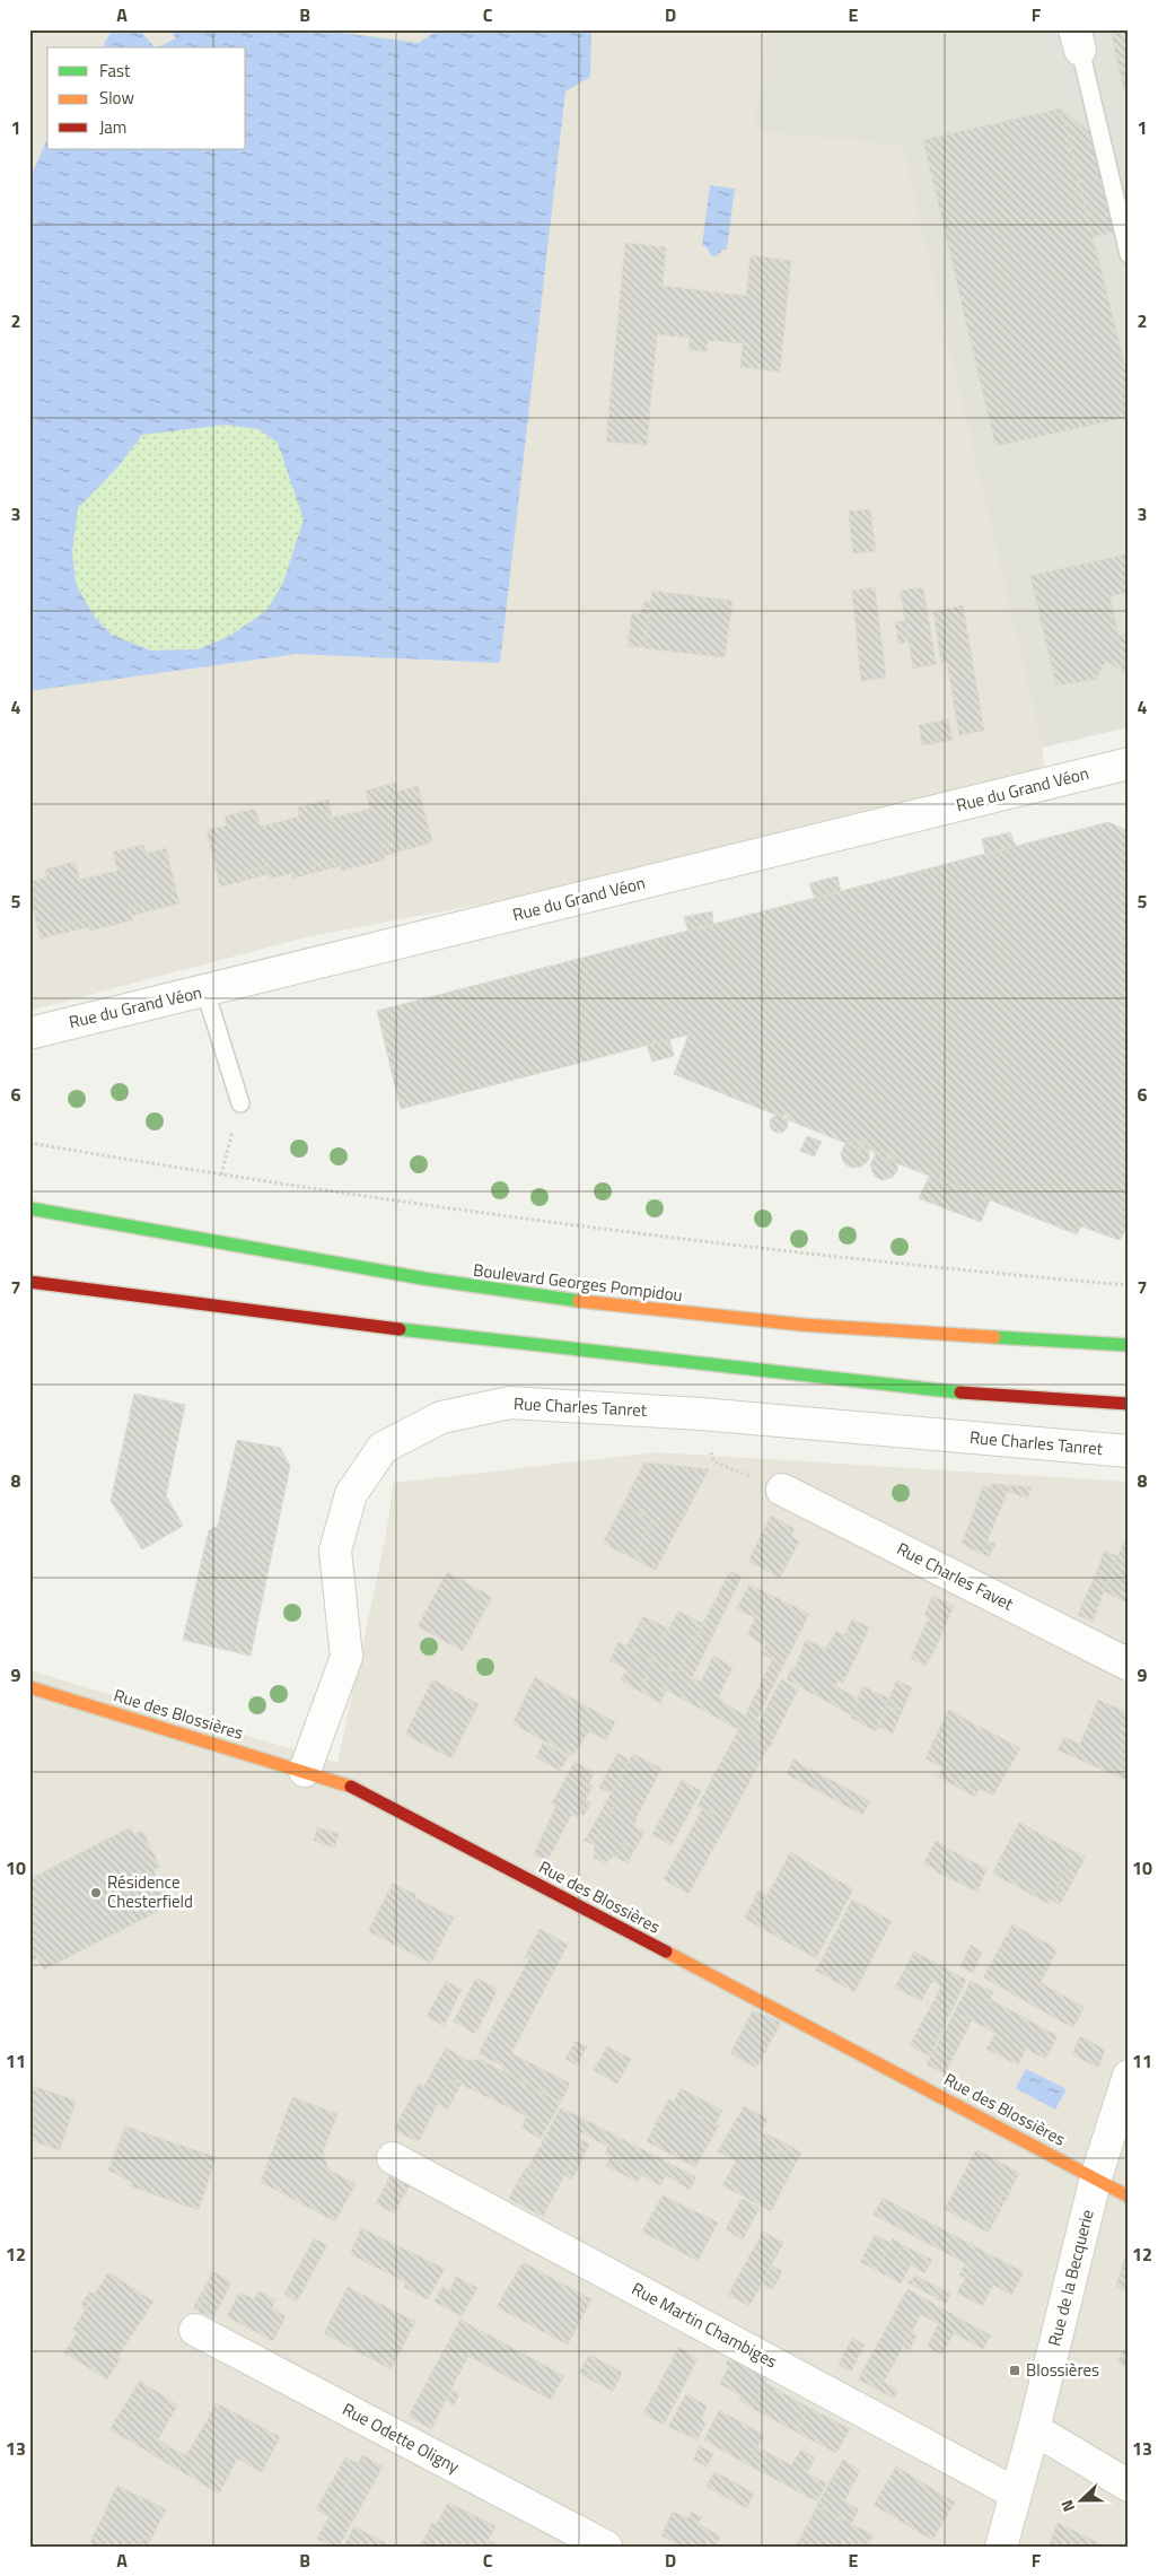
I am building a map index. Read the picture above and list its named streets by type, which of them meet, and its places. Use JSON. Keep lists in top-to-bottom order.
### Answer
{
  "streets": {
    "main road": ["Boulevard Georges Pompidou", "Rue des Blossières"],
    "street": [
      "Rue du Grand Véon",
      "Rue Charles Tanret",
      "Rue Charles Favet",
      "Rue de la Becquerie",
      "Rue Martin Chambiges",
      "Rue Odette Oligny"
    ]
  },
  "crossings": [
    ["Rue Charles Tanret", "Rue des Blossières"],
    ["Rue des Blossières", "Rue de la Becquerie"],
    ["Rue de la Becquerie", "Rue Martin Chambiges"]
  ],
  "places": {
    "other": ["Résidence Chesterfield"],
    "transit": ["Blossières"]
  },
  "legend": ["Fast", "Slow", "Jam"],
  "north": "left",
  "grid": {
    "columns": [
      "A",
      "B",
      "C",
      "D",
      "E",
      "F"
    ],
    "rows": [
      "1",
      "2",
      "3",
      "4",
      "5",
      "6",
      "7",
      "8",
      "9",
      "10",
      "11",
      "12",
      "13"
    ]
  }
}
